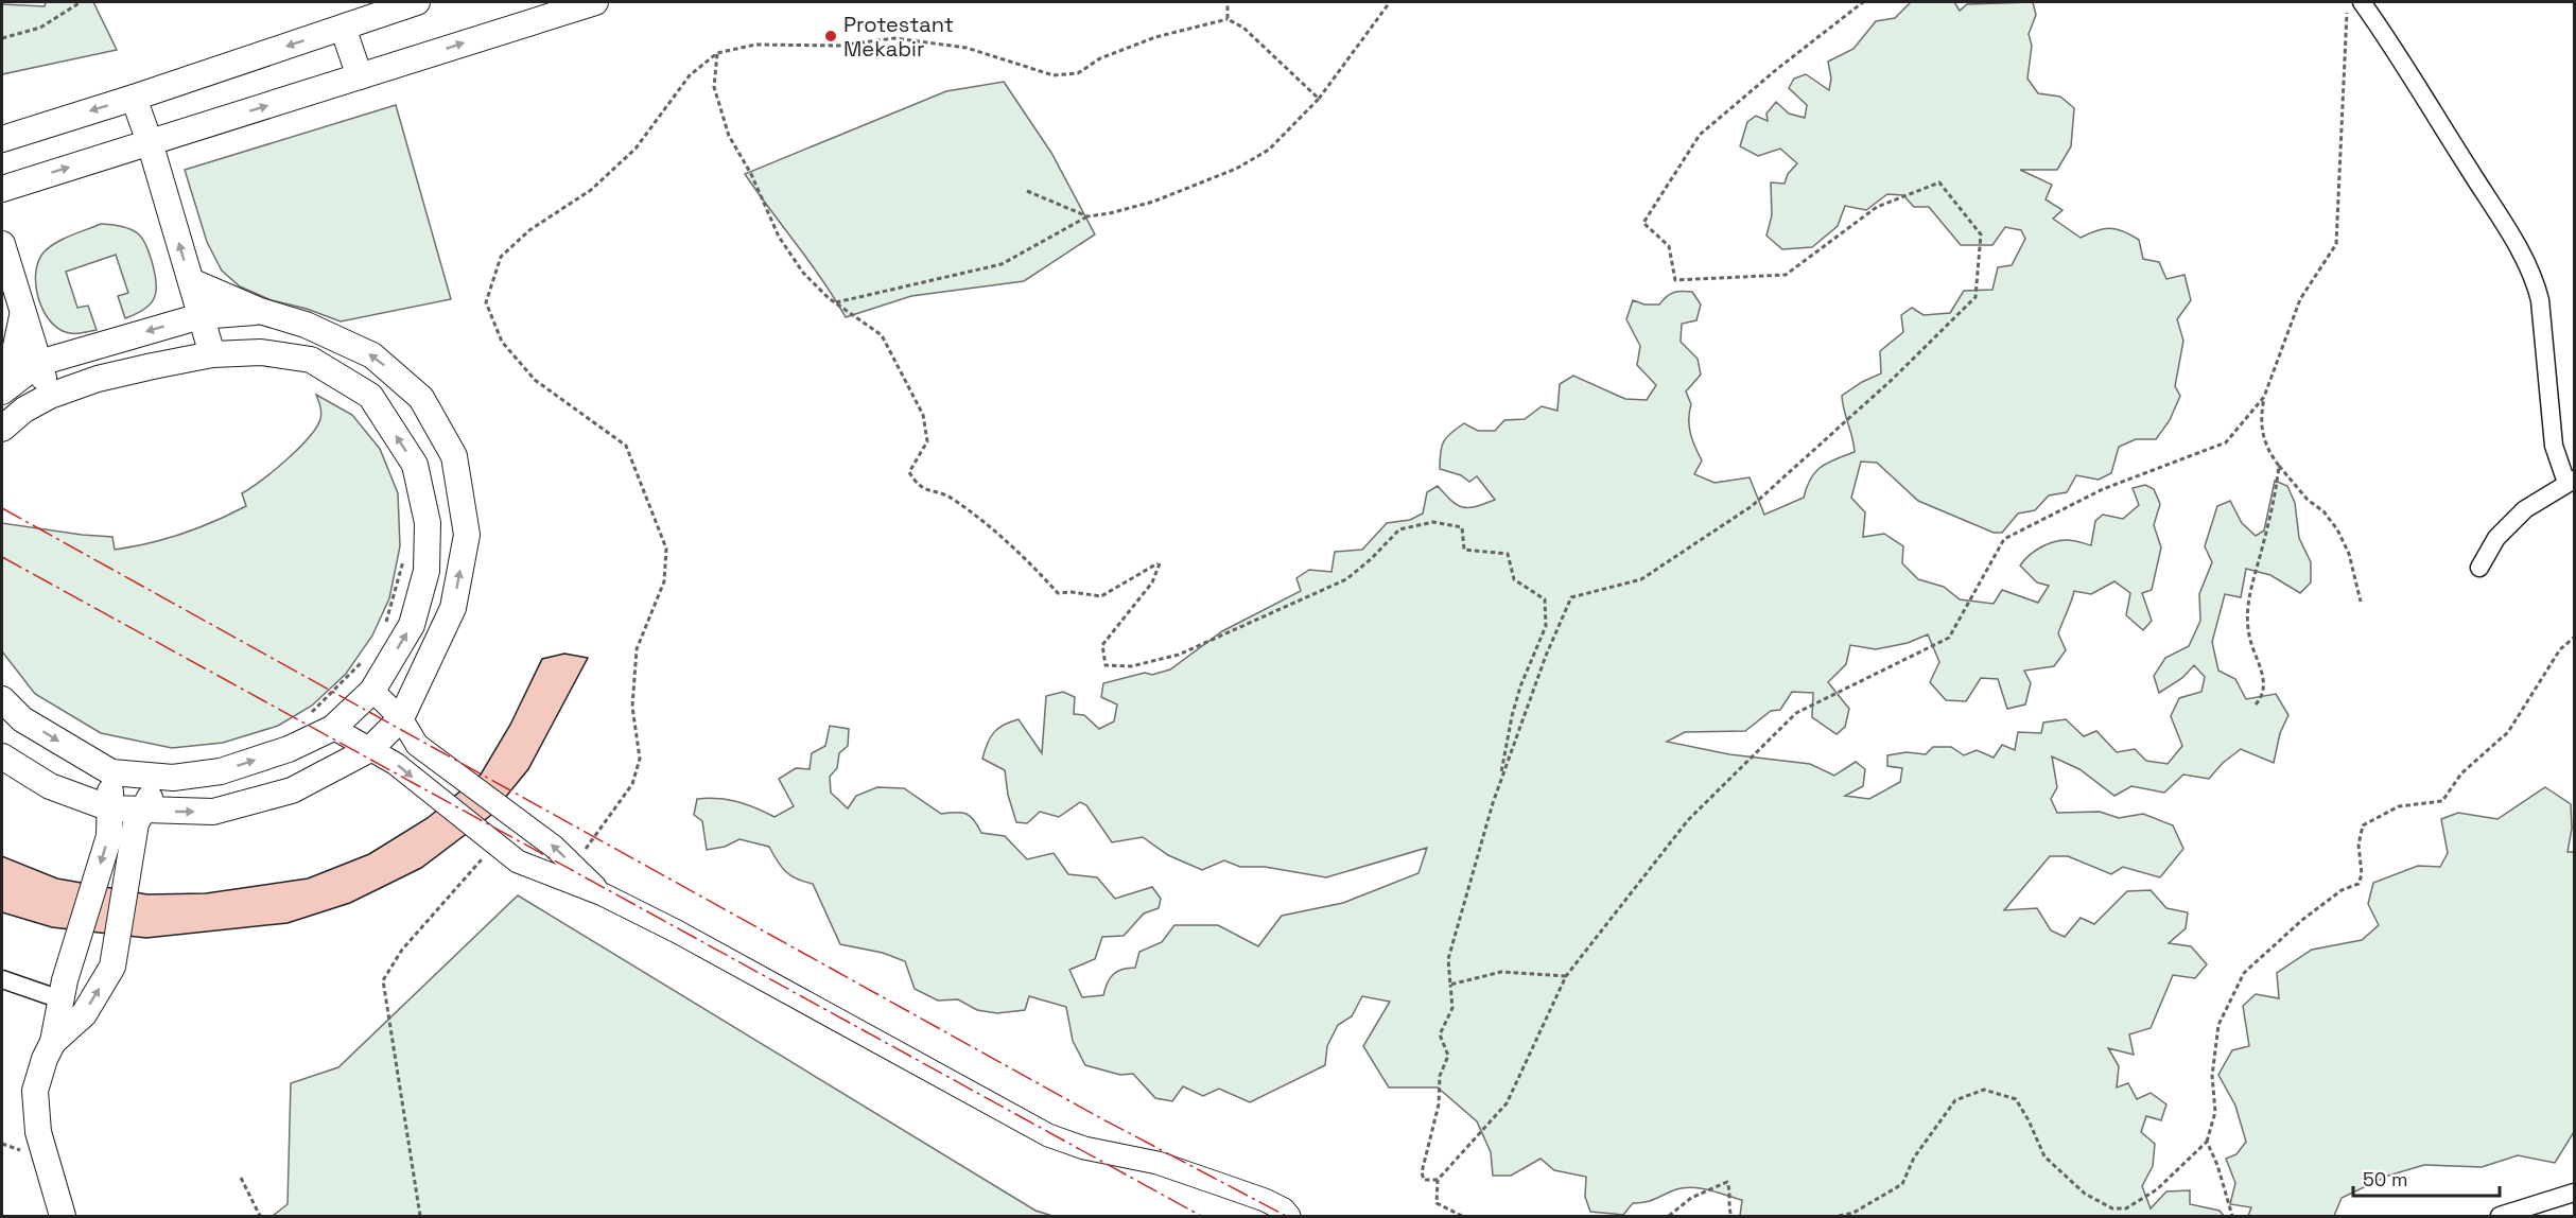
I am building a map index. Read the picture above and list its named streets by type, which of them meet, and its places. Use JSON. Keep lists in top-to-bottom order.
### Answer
{
  "places": ["Protestant Mekabir"],
  "scale_bar": "50 m"
}
